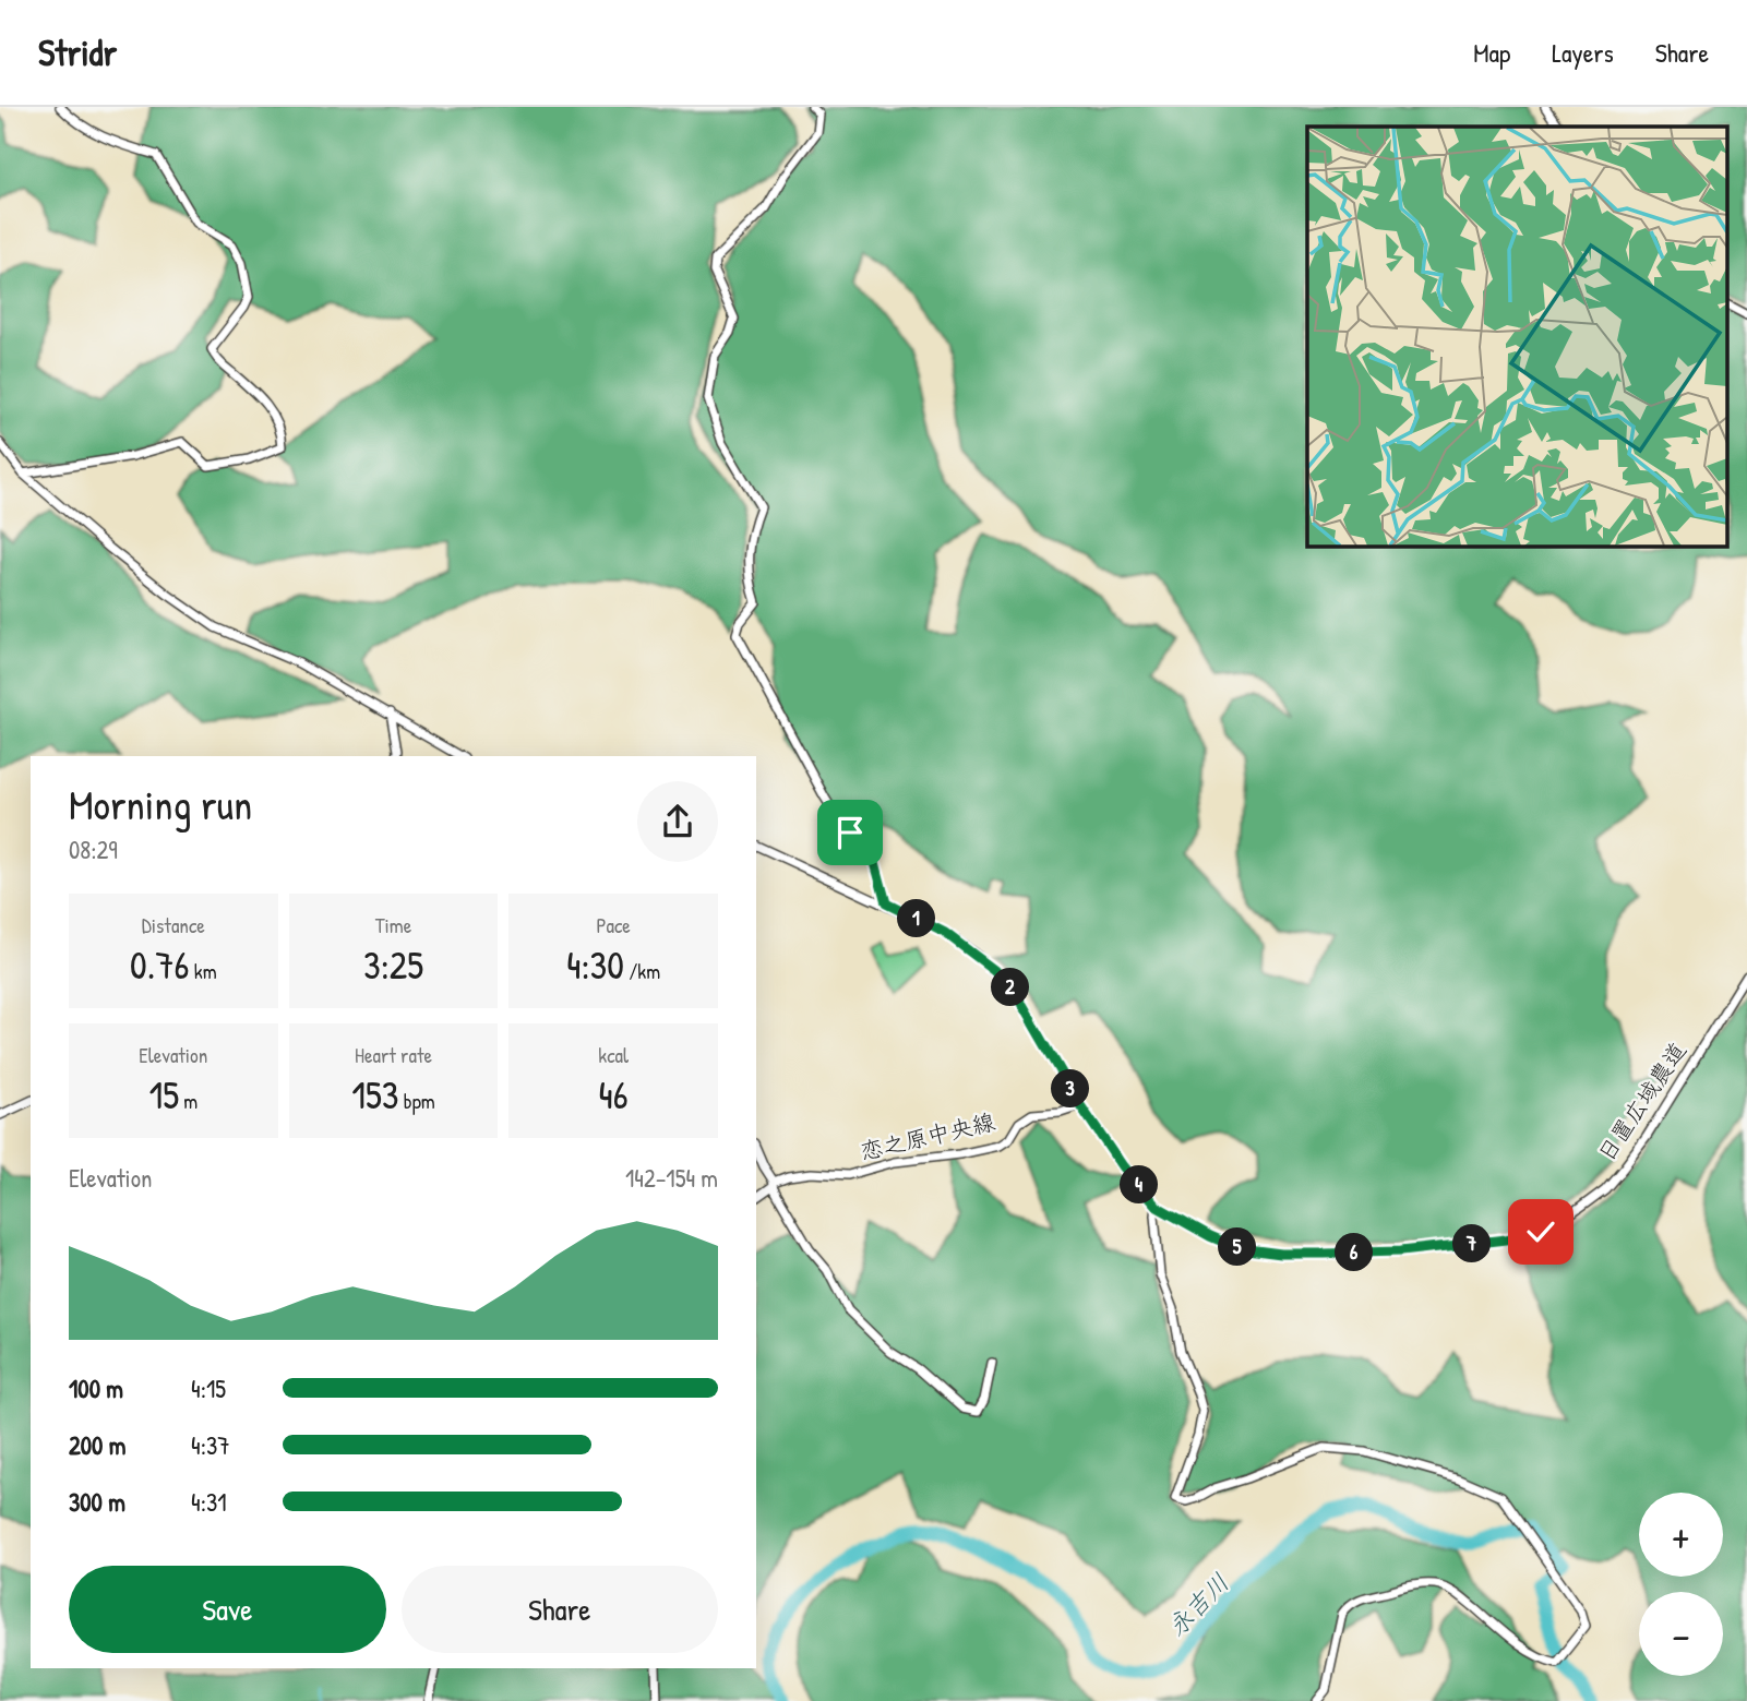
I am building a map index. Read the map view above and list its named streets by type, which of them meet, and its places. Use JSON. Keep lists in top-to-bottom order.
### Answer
{
  "streets": {
    "street": ["日置広域農道", "恋之原中央線"]
  },
  "crossings": [
    ["日置広域農道", "恋之原中央線"]
  ],
  "water": ["永吉川"],
  "page": {
    "header": "Stridr",
    "nav": ["Map", "Layers", "Share"],
    "heading": ["Morning run", "08:29"],
    "stats": [
      ["Distance", "0.76 km"],
      ["Time", "3:25"],
      ["Pace", "4:30 /km"],
      ["Elevation", "15 m"],
      ["Heart rate", "153 bpm"],
      ["kcal", "46"]
    ],
    "pins": [
      "1",
      "2",
      "3",
      "4",
      "7",
      "5",
      "6"
    ],
    "chart": ["Elevation", "142–154 m"],
    "list": [
      {
        "name": "100 m",
        "note": "4:15"
      },
      {
        "name": "200 m",
        "note": "4:37"
      },
      {
        "name": "300 m",
        "note": "4:31"
      }
    ],
    "map_buttons": ["+", "−"],
    "buttons": ["Save", "Share"]
  }
}
